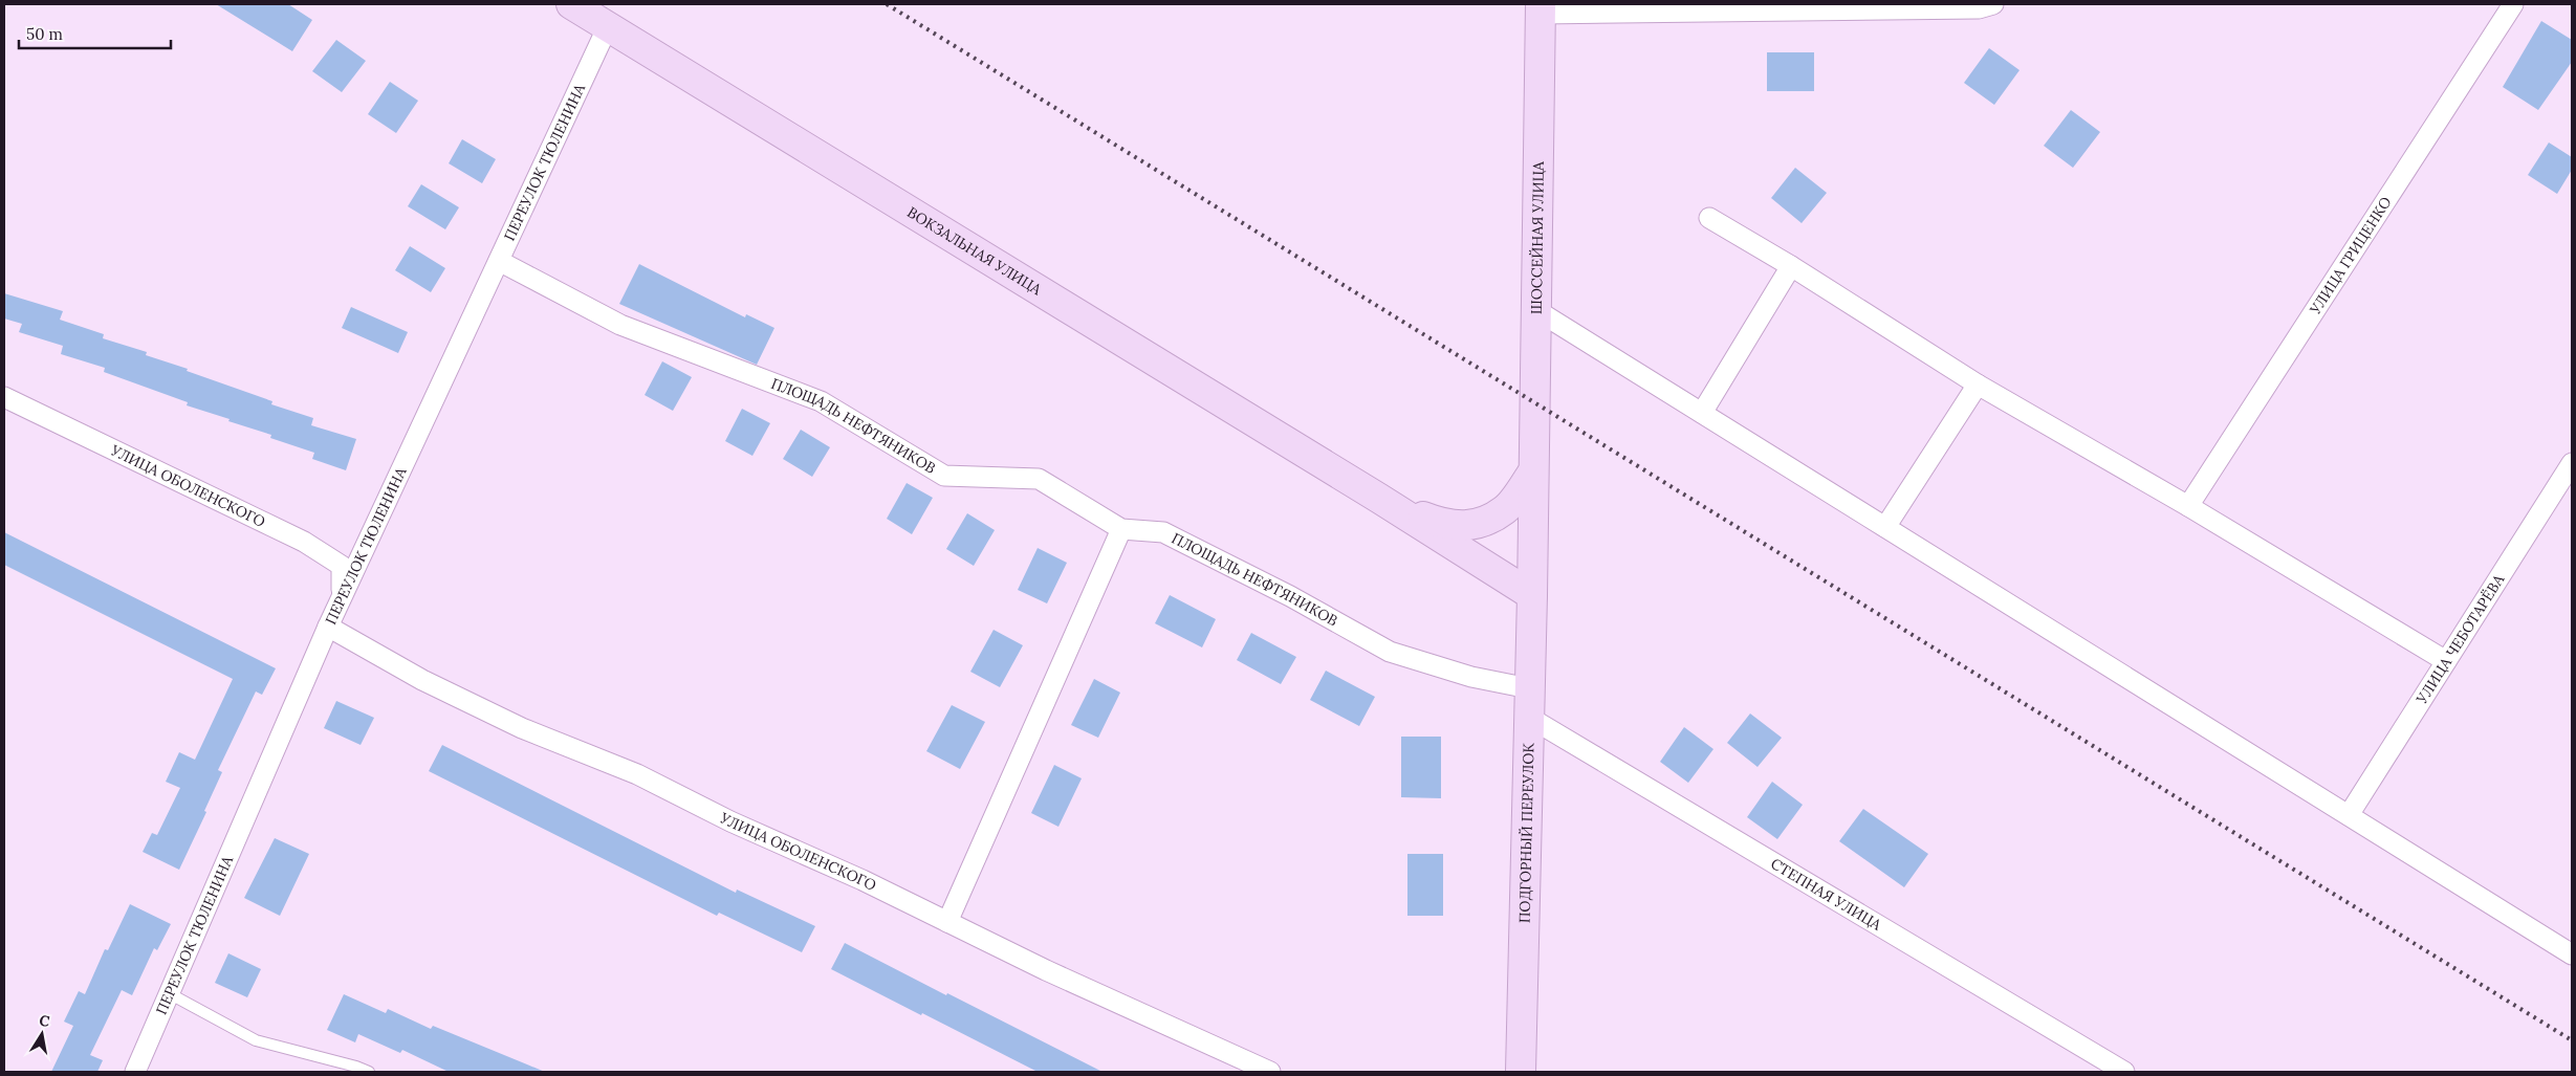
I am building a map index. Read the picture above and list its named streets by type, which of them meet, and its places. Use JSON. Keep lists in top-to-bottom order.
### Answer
{
  "streets": {
    "main road": ["ШОССЕЙНАЯ УЛИЦА", "ВОКЗАЛЬНАЯ УЛИЦА", "ПОДГОРНЫЙ ПЕРЕУЛОК"],
    "street": [
      "ПЕРЕУЛОК ТЮЛЕНИНА",
      "УЛИЦА ГРИЦЕНКО",
      "ПЛОЩАДЬ НЕФТЯНИКОВ",
      "УЛИЦА ОБОЛЕНСКОГО",
      "УЛИЦА ЧЕБОТАРЁВА",
      "СТЕПНАЯ УЛИЦА"
    ]
  },
  "crossings": [
    ["ПЕРЕУЛОК ТЮЛЕНИНА", "ВОКЗАЛЬНАЯ УЛИЦА"],
    ["ПЕРЕУЛОК ТЮЛЕНИНА", "ПЛОЩАДЬ НЕФТЯНИКОВ"],
    ["ПЕРЕУЛОК ТЮЛЕНИНА", "УЛИЦА ОБОЛЕНСКОГО"],
    ["ШОССЕЙНАЯ УЛИЦА", "ПОДГОРНЫЙ ПЕРЕУЛОК"],
    ["ПЛОЩАДЬ НЕФТЯНИКОВ", "ПОДГОРНЫЙ ПЕРЕУЛОК"],
    ["ПОДГОРНЫЙ ПЕРЕУЛОК", "СТЕПНАЯ УЛИЦА"]
  ],
  "scale_bar": "50 m",
  "north": "top"
}
